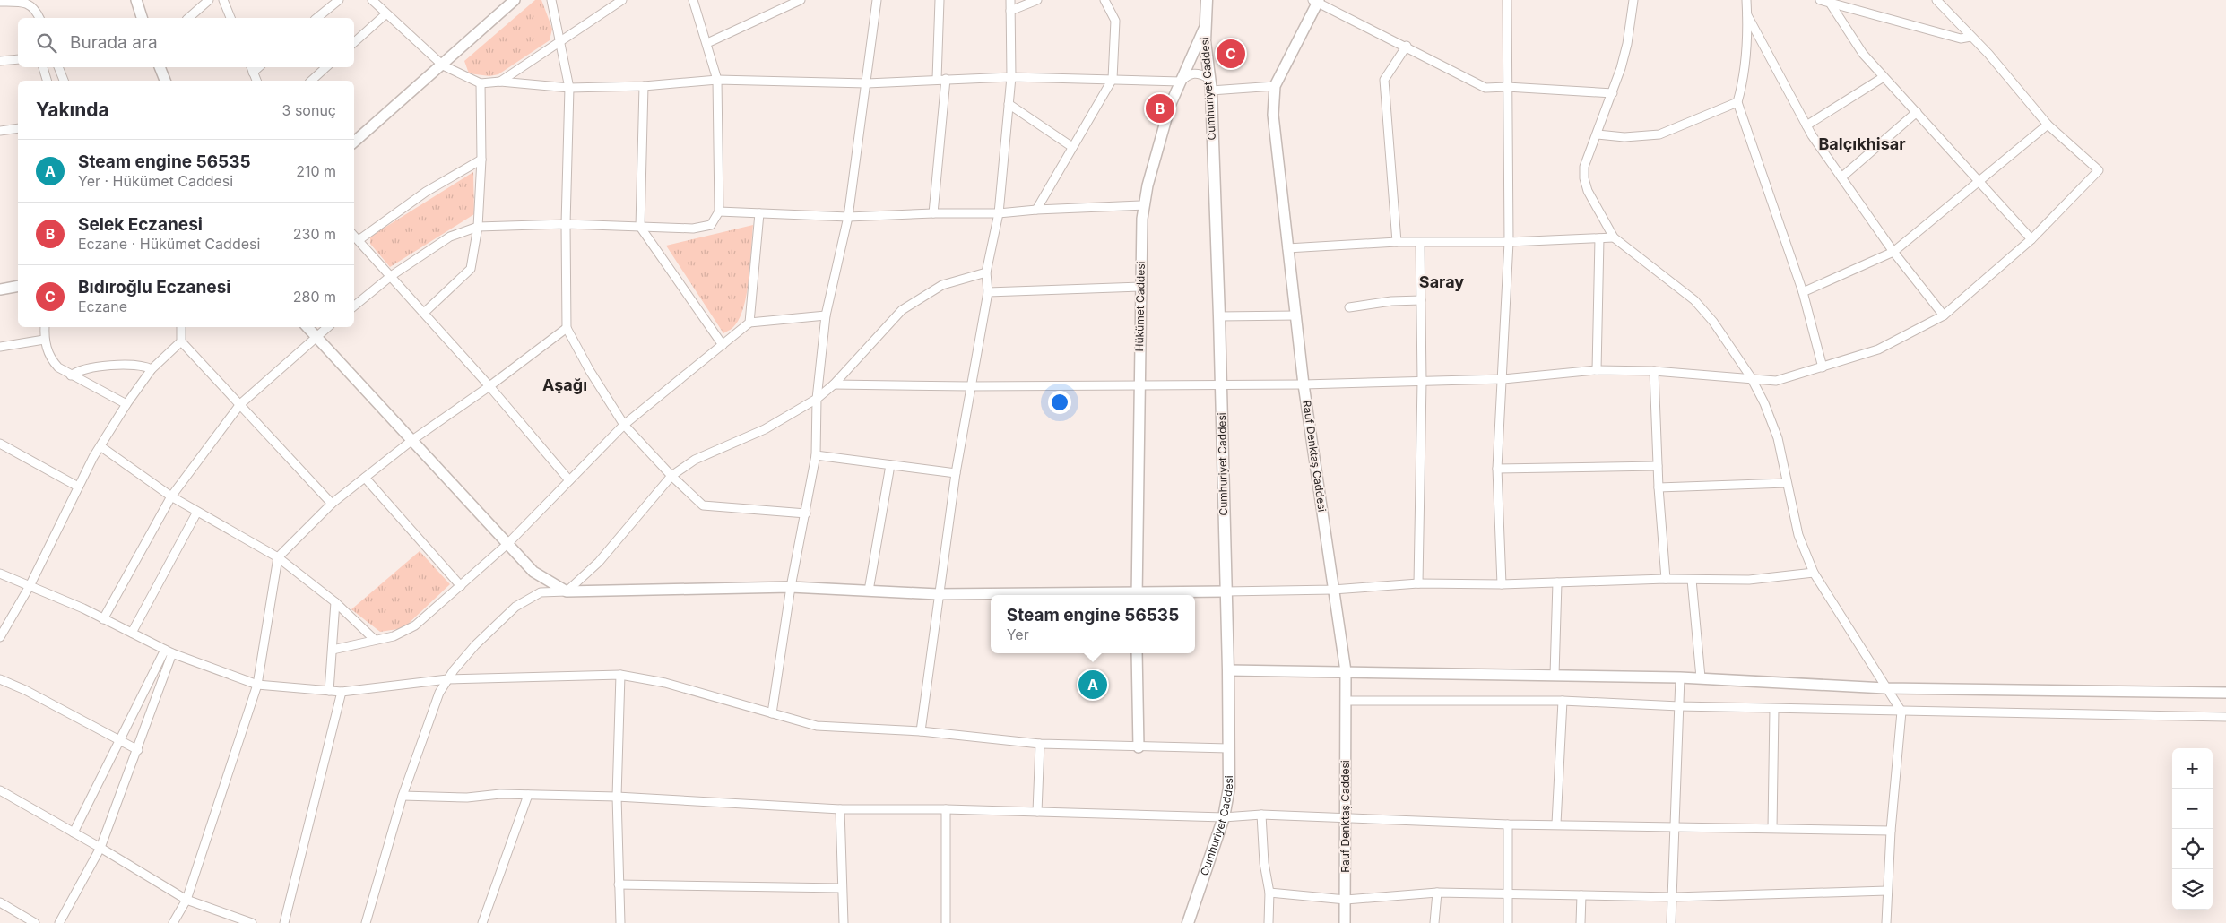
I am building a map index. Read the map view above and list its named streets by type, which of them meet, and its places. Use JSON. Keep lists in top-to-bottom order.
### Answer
{
  "streets": {
    "main road": ["Cumhuriyet Caddesi"],
    "street": ["Hükümet Caddesi", "Rauf Denktaş Caddesi"]
  },
  "crossings": [
    ["Cumhuriyet Caddesi", "Hükümet Caddesi"]
  ],
  "districts": ["Balçıkhisar", "Saray", "Aşağı"],
  "page": {
    "search": "Burada ara",
    "pins": ["C", "B", "A"],
    "heading": ["Yakında", "3 sonuç"],
    "list": [
      {
        "mark": "A",
        "name": "Steam engine 56535",
        "note": "Yer · Hükümet Caddesi",
        "value": "210 m"
      },
      {
        "mark": "B",
        "name": "Selek Eczanesi",
        "note": "Eczane · Hükümet Caddesi",
        "value": "230 m"
      },
      {
        "mark": "C",
        "name": "Bıdıroğlu Eczanesi",
        "note": "Eczane",
        "value": "280 m"
      }
    ],
    "popup": ["Steam engine 56535", "Yer"],
    "map_buttons": ["+", "−"]
  }
}
